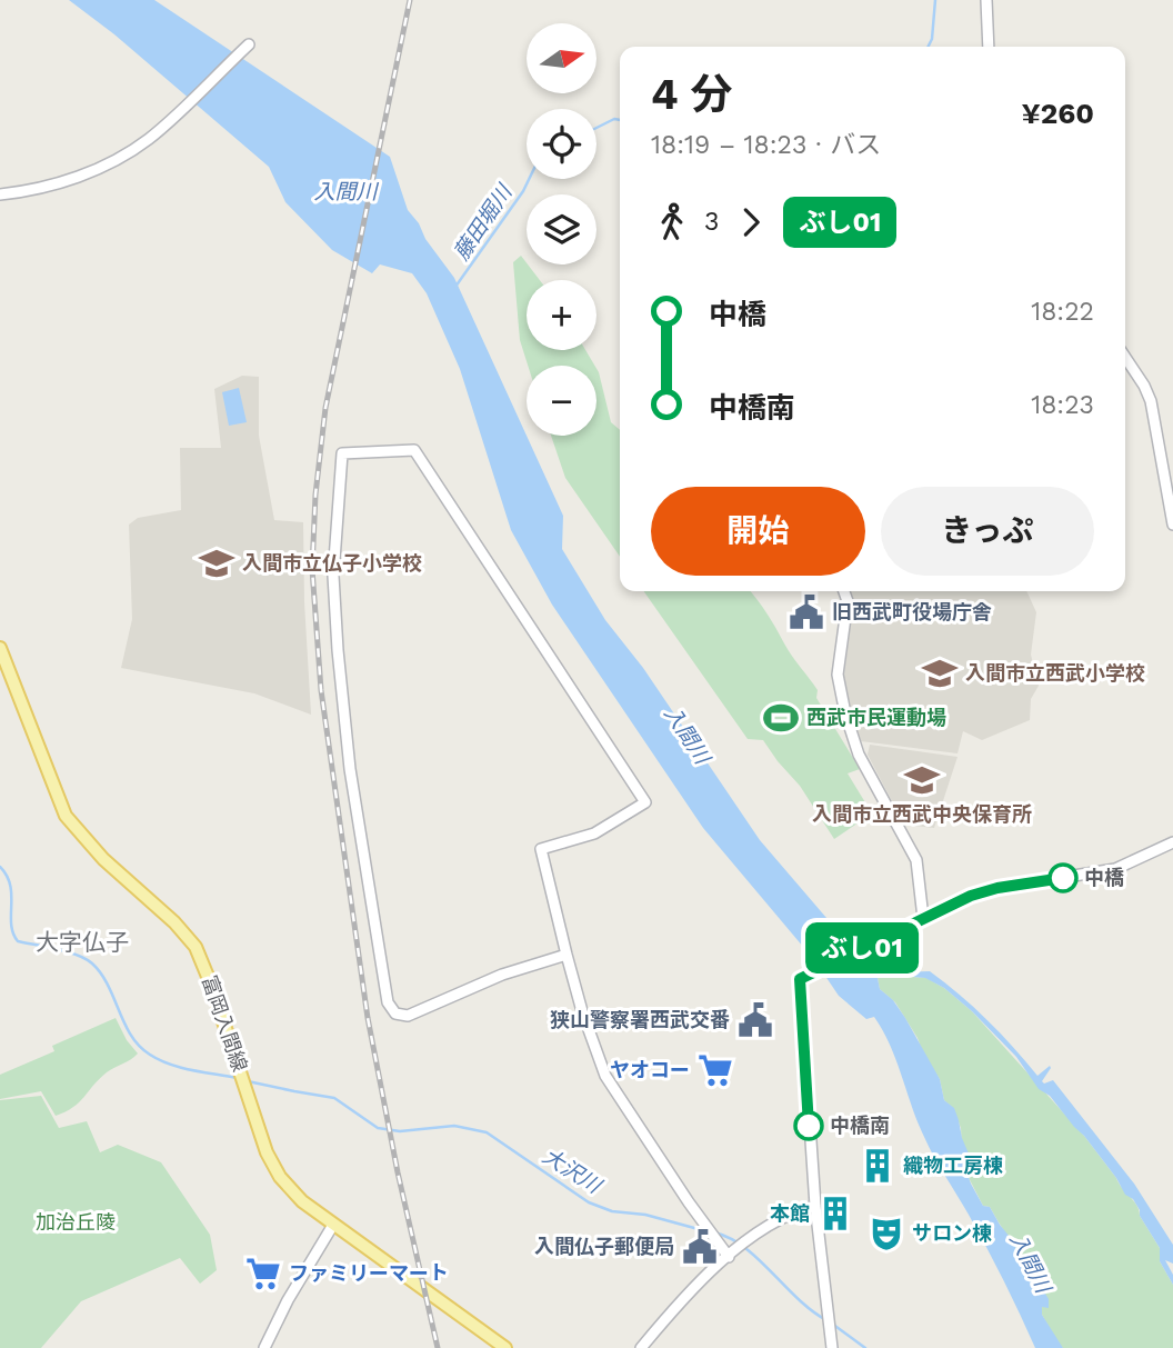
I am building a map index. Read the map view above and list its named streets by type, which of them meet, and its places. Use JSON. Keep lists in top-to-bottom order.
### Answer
{
  "streets": {
    "main road": ["富岡入間線"]
  },
  "districts": ["大字仏子"],
  "water": ["入間川", "藤田堀川", "大沢川"],
  "parks": ["加治丘陵"],
  "places": {
    "school or university": ["入間市立仏子小学校", "入間市立西武小学校", "入間市立西武中央保育所"],
    "public building": ["旧西武町役場庁舎", "狭山警察署西武交番", "入間仏子郵便局"],
    "sports": ["西武市民運動場"],
    "other": ["中橋", "中橋南"],
    "supermarket": ["ヤオコー", "ファミリーマート"],
    "building": ["織物工房棟", "本館"],
    "theatre": ["サロン棟"]
  },
  "lines": ["bus line ぶし01"],
  "north": "right",
  "page": {
    "on_map": "ぶし01",
    "map_buttons": ["+", "−"],
    "heading": ["4 分", "18:19 – 18:23 · バス", "¥260"],
    "legs": ["3", "ぶし01"],
    "list": [
      {
        "name": "中橋",
        "value": "18:22"
      },
      {
        "name": "中橋南",
        "value": "18:23"
      }
    ],
    "buttons": ["開始", "きっぷ"]
  }
}
